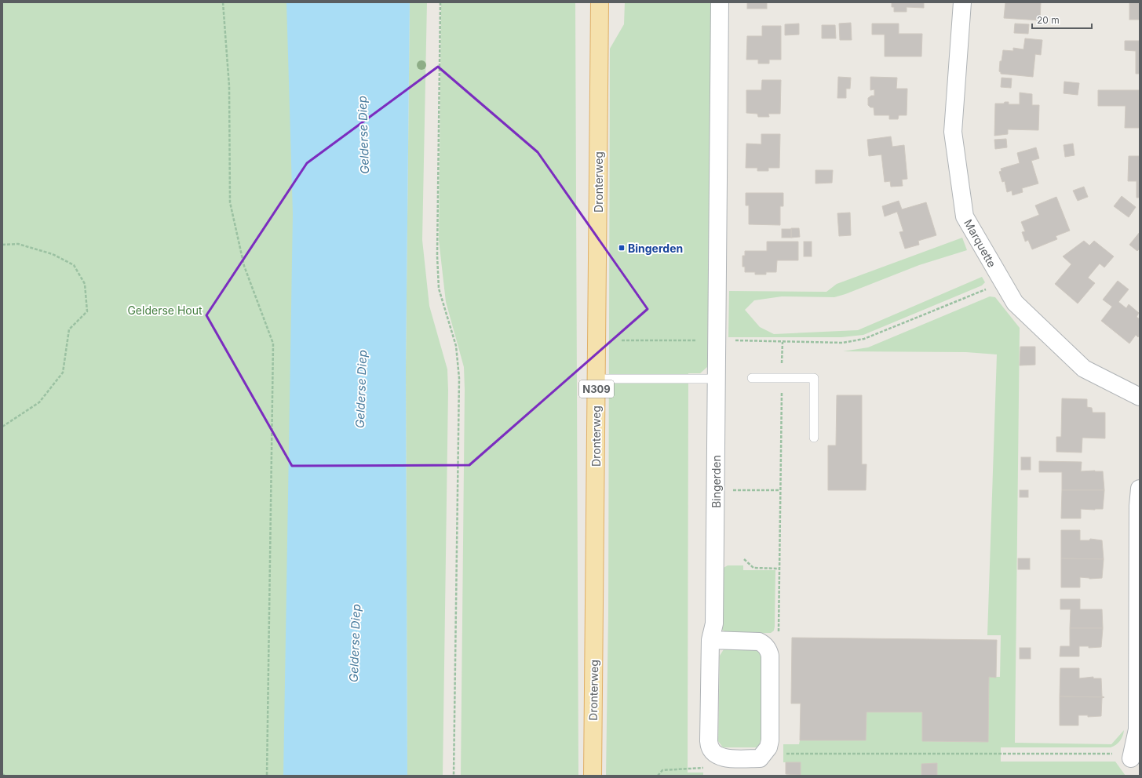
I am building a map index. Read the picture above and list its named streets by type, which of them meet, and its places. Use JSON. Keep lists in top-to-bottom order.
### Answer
{
  "streets": {
    "main road": ["Dronterweg", "N309"],
    "street": ["Marquette", "Bingerden"]
  },
  "water": ["Gelderse Diep"],
  "parks": ["Gelderse Hout"],
  "places": {
    "transit": ["Bingerden"]
  },
  "scale_bar": "20 m"
}
